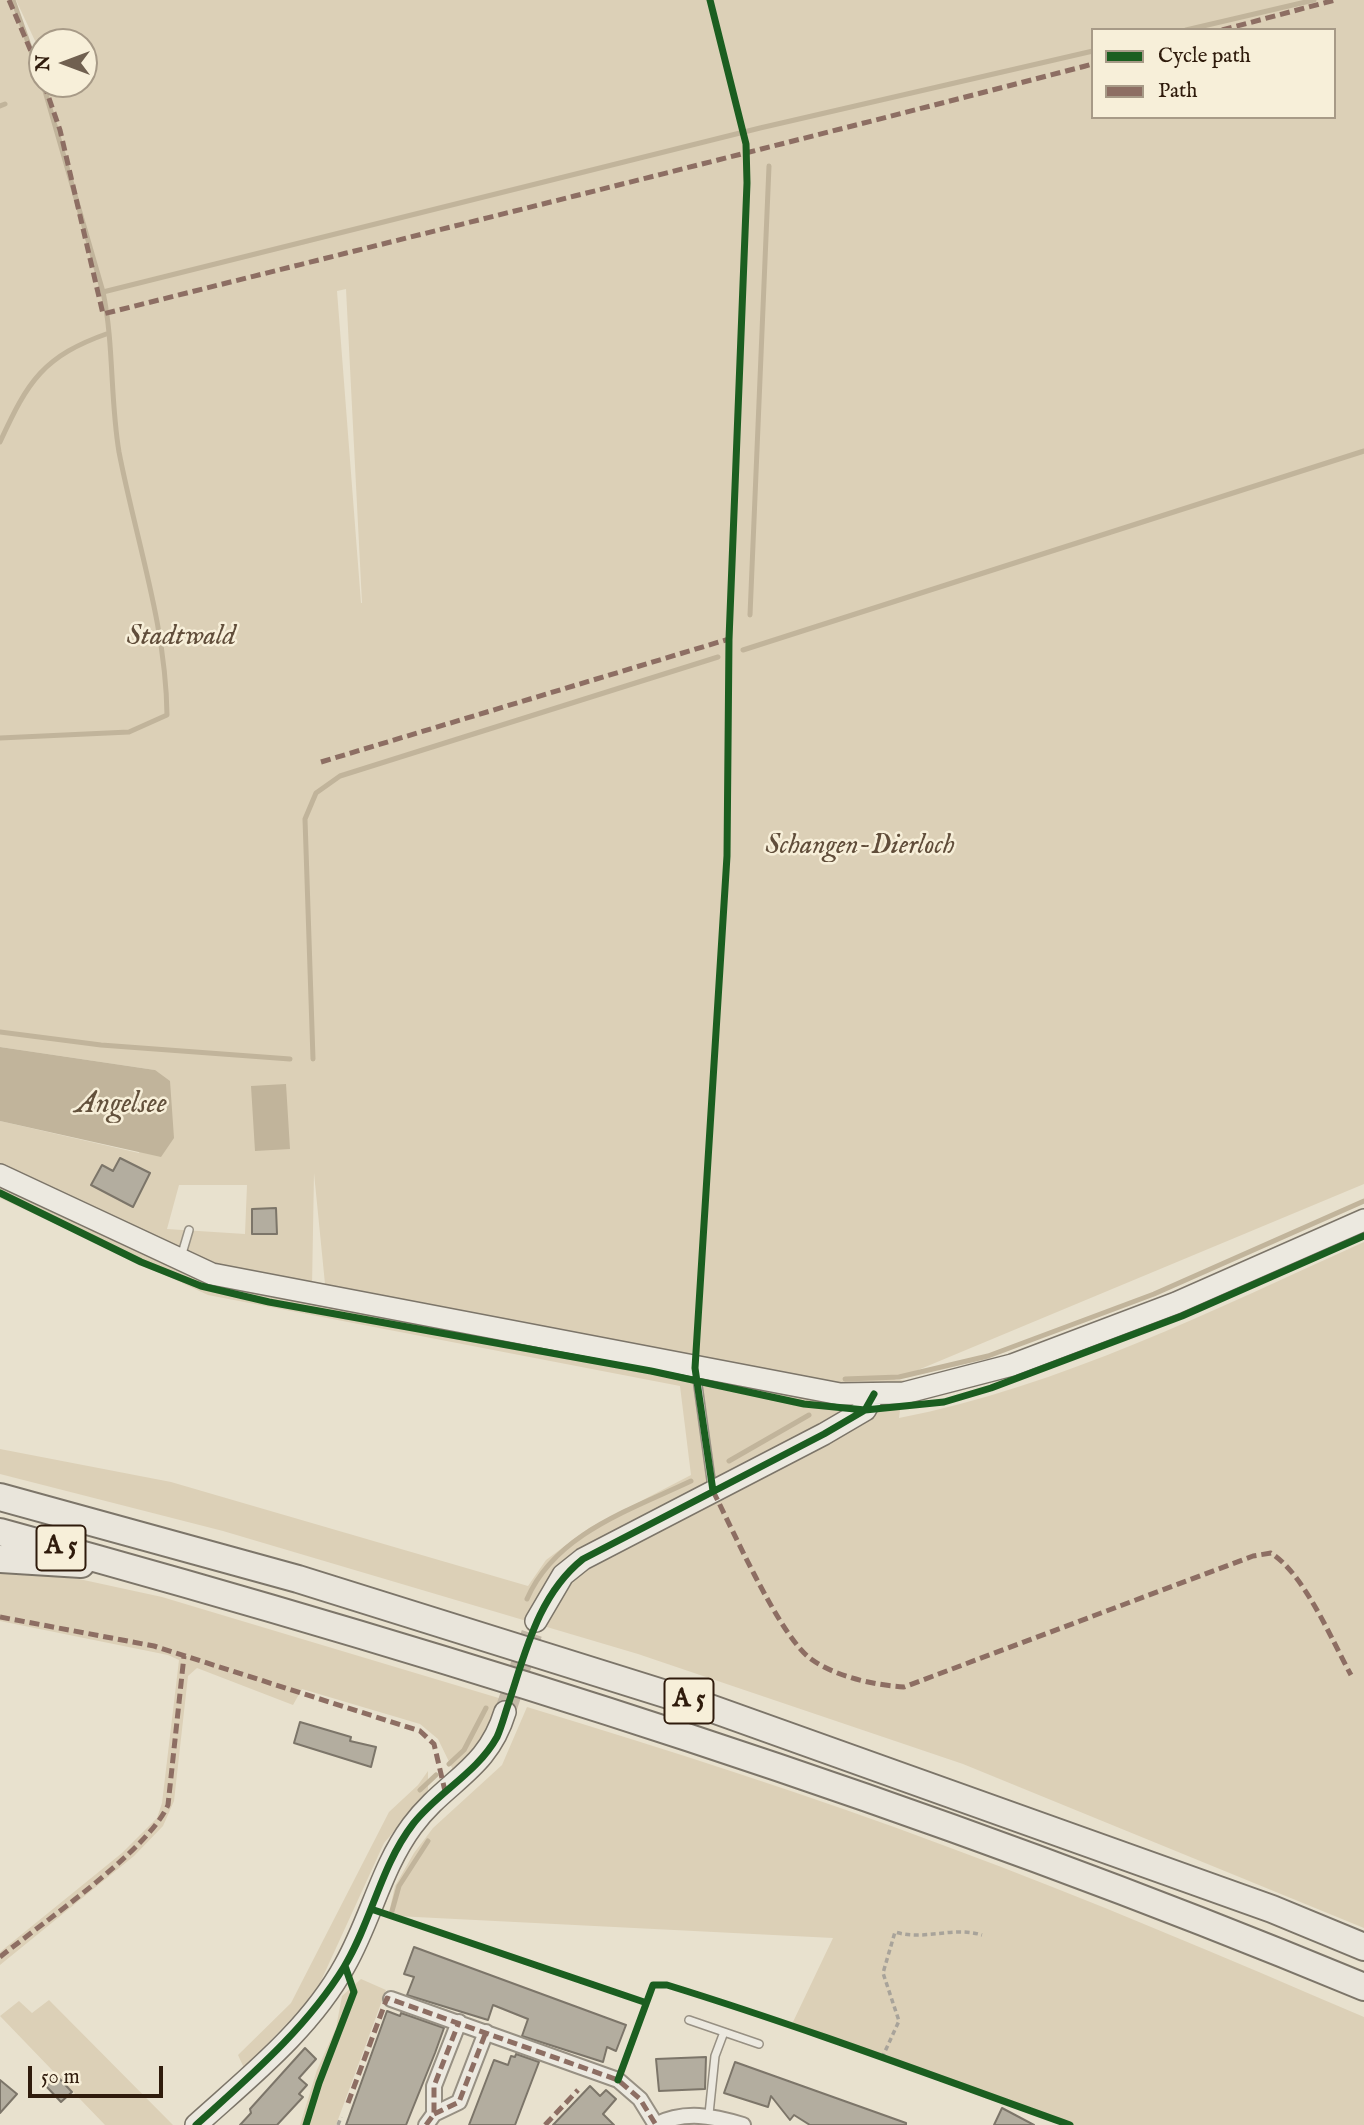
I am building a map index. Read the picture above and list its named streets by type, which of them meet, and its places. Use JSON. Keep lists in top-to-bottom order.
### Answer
{
  "streets": {
    "highway": ["A 5"]
  },
  "water": ["Angelsee"],
  "parks": ["Stadtwald", "Schangen-Dierloch"],
  "legend": ["Cycle path", "Path"],
  "scale_bar": "50 m",
  "north": "left"
}
